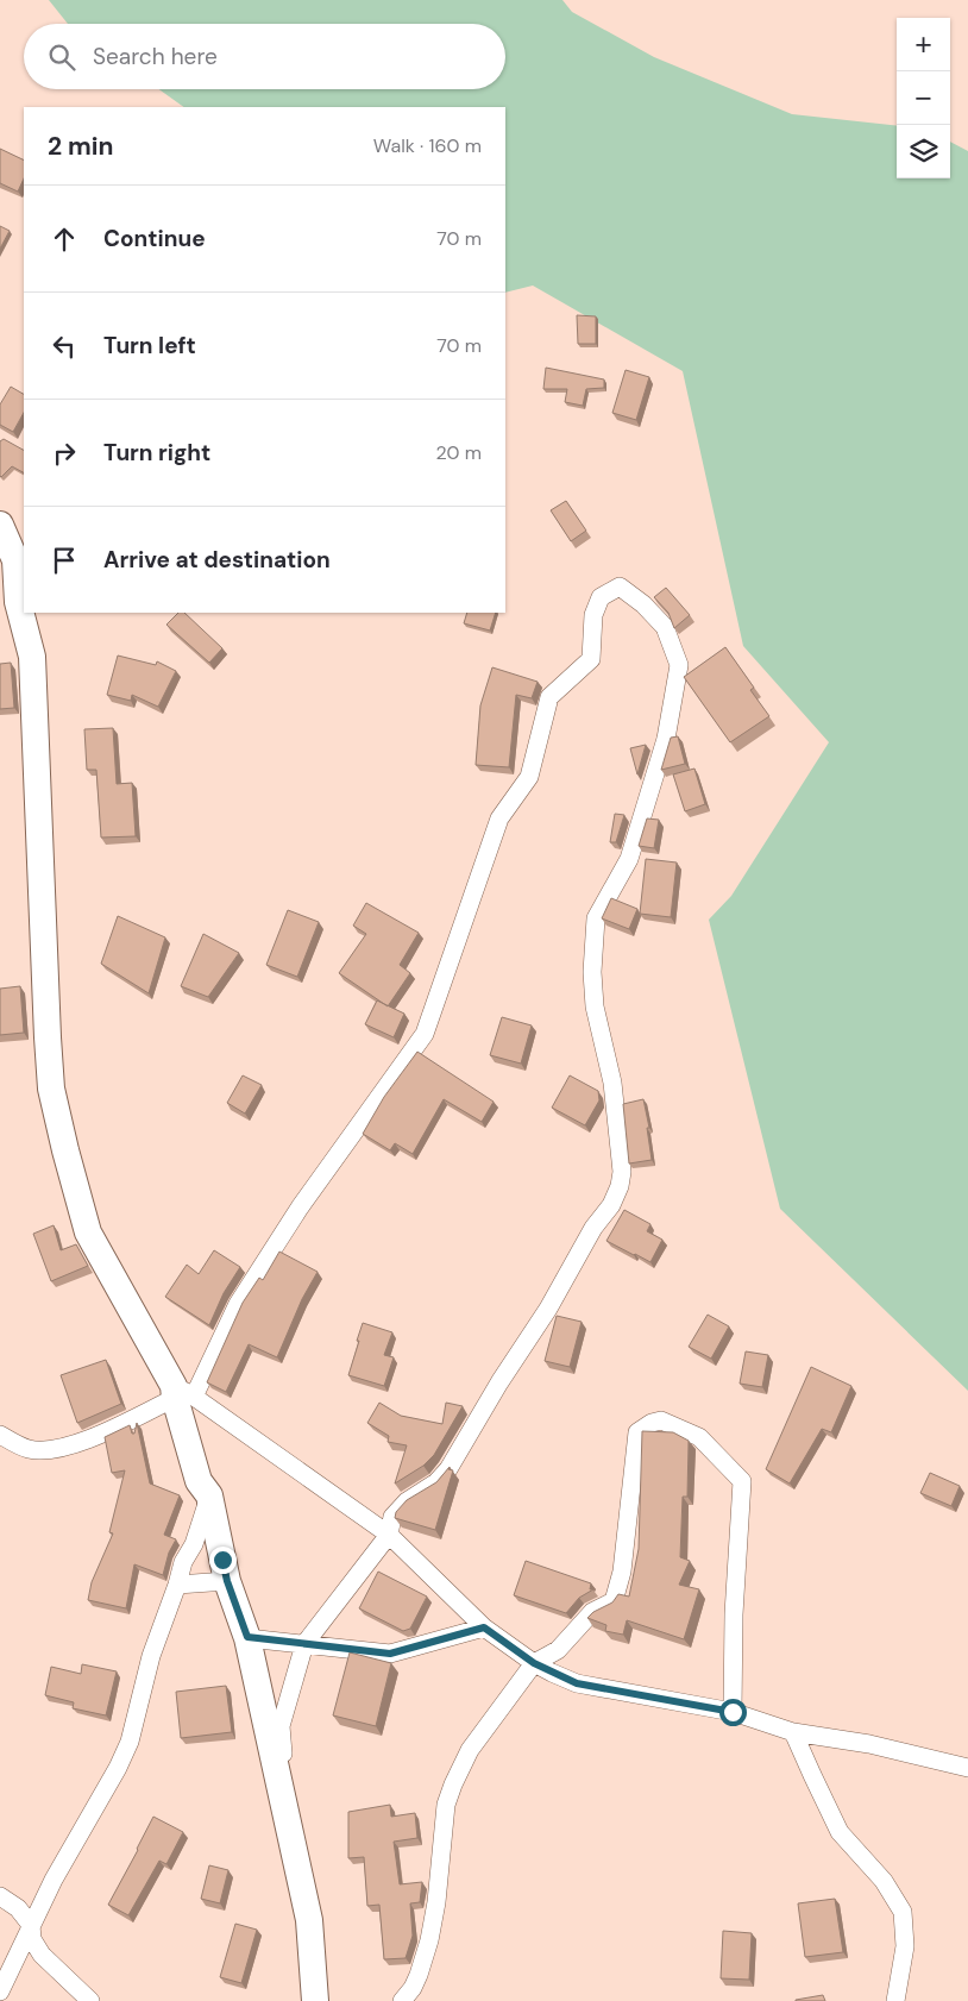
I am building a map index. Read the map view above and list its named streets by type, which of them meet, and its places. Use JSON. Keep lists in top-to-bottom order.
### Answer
{
  "page": {
    "map_buttons": ["+", "−"],
    "search": "Search here",
    "heading": ["2 min", "Walk · 160 m"],
    "list": [
      ["Continue", "70 m"],
      ["Turn left", "70 m"],
      ["Turn right", "20 m"],
      "Arrive at destination"
    ]
  }
}
